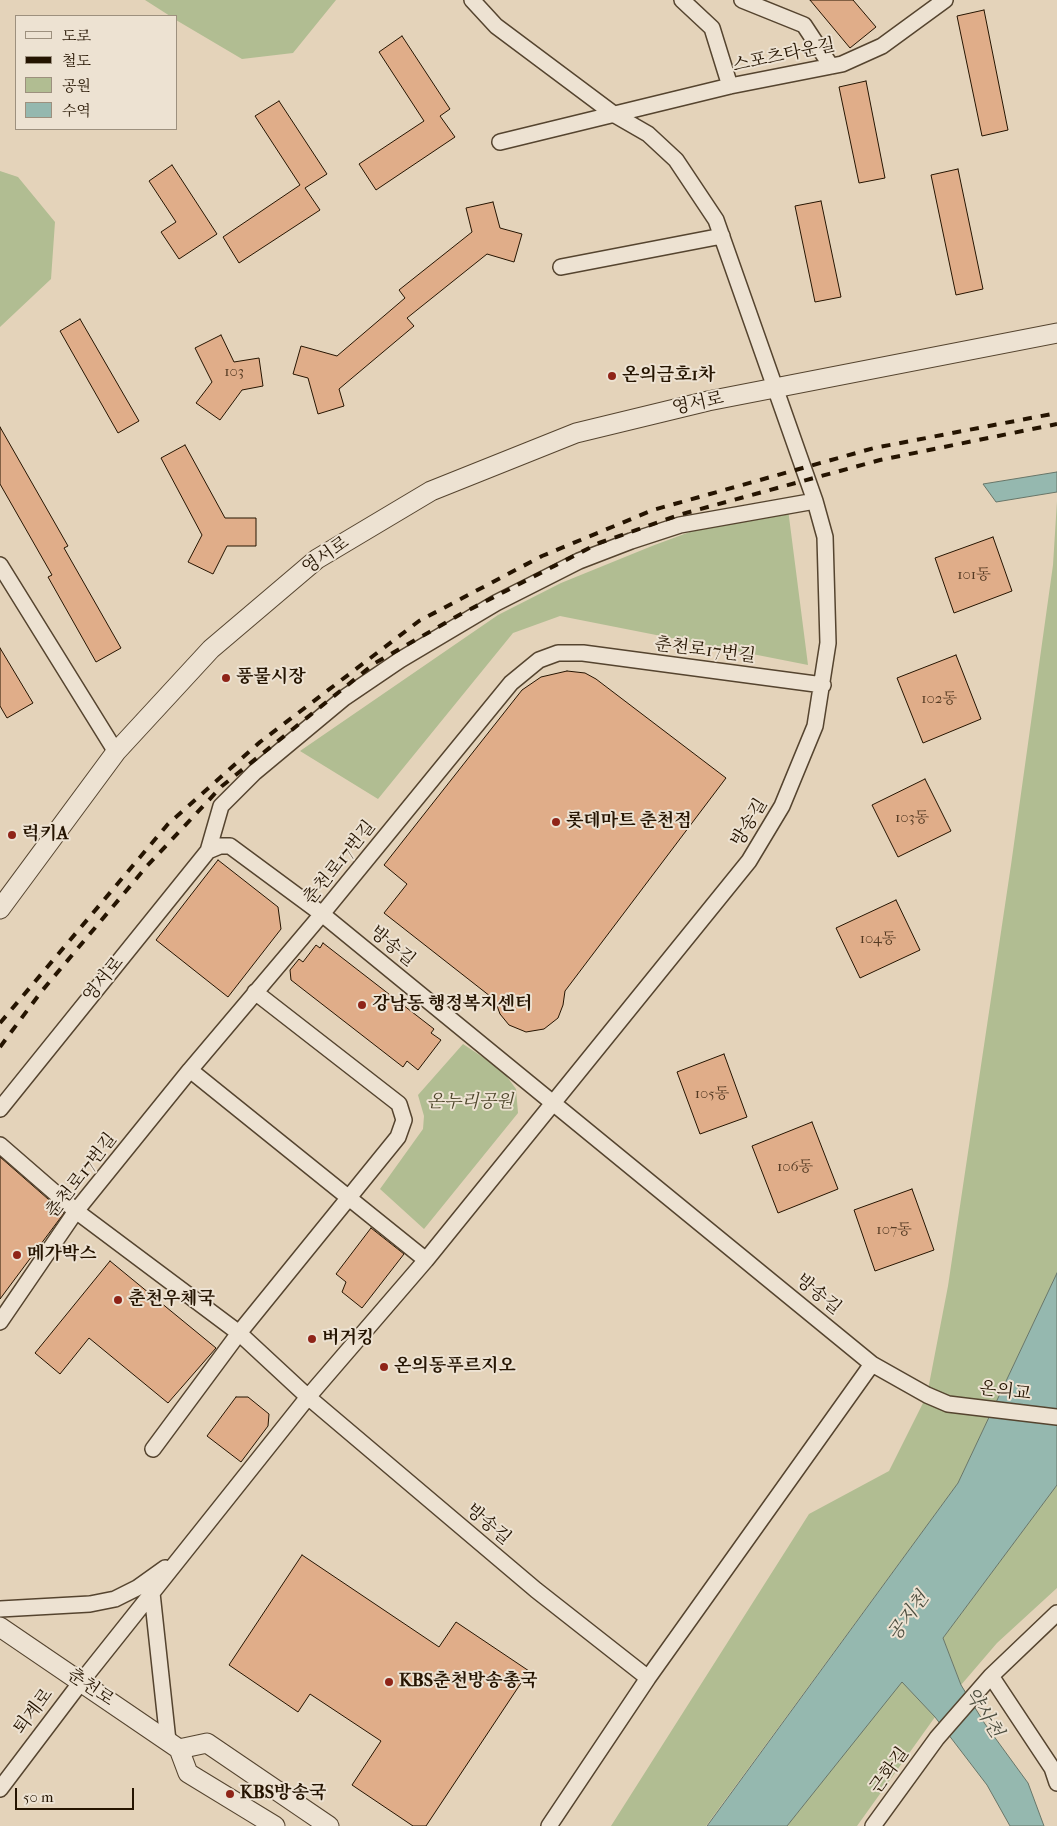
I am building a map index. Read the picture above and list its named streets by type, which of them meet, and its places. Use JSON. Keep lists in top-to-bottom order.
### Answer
{
  "streets": {
    "street": [
      "스포츠타운길",
      "영서로",
      "춘천로17번길",
      "방송길",
      "온의교",
      "춘천로",
      "퇴계로",
      "근화길"
    ]
  },
  "crossings": [
    ["영서로", "방송길"],
    ["춘천로17번길", "방송길"],
    ["방송길", "온의교"],
    ["방송길", "춘천로"],
    ["방송길", "퇴계로"],
    ["춘천로", "퇴계로"]
  ],
  "water": ["공지천", "약사천"],
  "parks": ["온누리공원"],
  "places": [
    "온의금호1차",
    "풍물시장",
    "롯데마트 춘천점",
    "럭키A",
    "강남동 행정복지센터",
    "메가박스",
    "춘천우체국",
    "버거킹",
    "온의동푸르지오",
    "KBS춘천방송총국",
    "KBS방송국"
  ],
  "house_numbers": [
    "103",
    "101동",
    "102동",
    "103동",
    "104동",
    "105동",
    "106동",
    "107동"
  ],
  "legend": [
    "도로",
    "철도",
    "공원",
    "수역"
  ],
  "scale_bar": "50 m"
}
